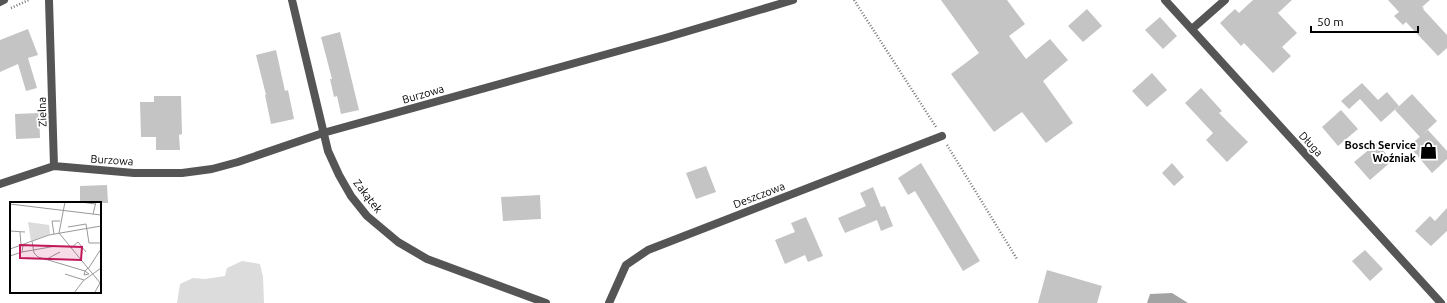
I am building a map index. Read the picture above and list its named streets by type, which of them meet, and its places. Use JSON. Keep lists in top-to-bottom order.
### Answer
{
  "streets": {
    "street": [
      "Burzowa",
      "Zielna",
      "Długa",
      "Deszczowa",
      "Zakątek"
    ]
  },
  "crossings": [
    ["Burzowa", "Zielna"],
    ["Burzowa", "Zakątek"]
  ],
  "places": {
    "shop": ["Bosch Service Woźniak"]
  },
  "scale_bar": "50 m"
}
